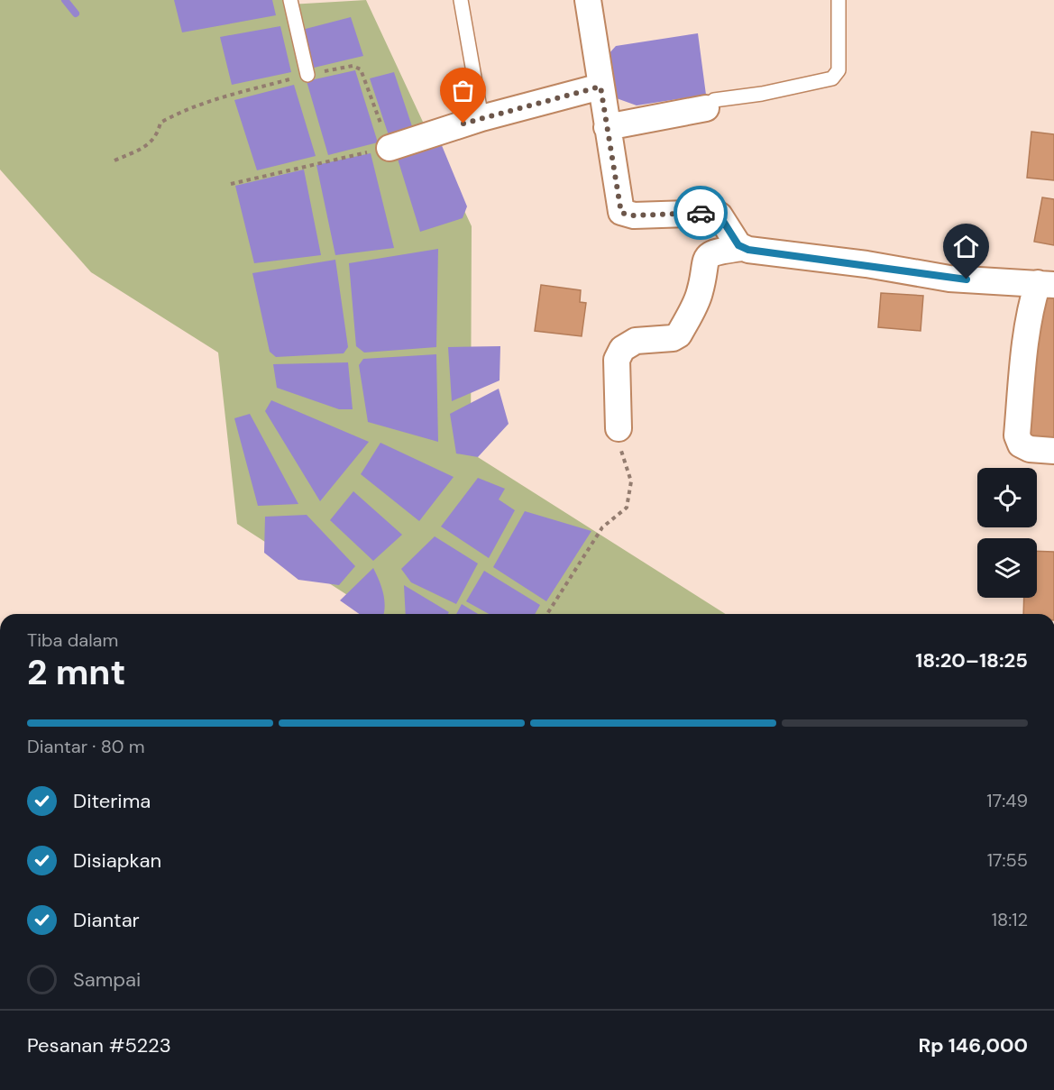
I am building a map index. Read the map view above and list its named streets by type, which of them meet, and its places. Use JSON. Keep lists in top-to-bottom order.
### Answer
{
  "page": {
    "heading": ["2 mnt", "Tiba dalam", "18:20–18:25"],
    "panel": ["Pesanan #5223", "Rp 146,000"],
    "bar": "Diantar · 80 m",
    "list": [
      ["Diterima", "17:49"],
      ["Disiapkan", "17:55"],
      ["Diantar", "18:12"],
      "Sampai"
    ]
  }
}
